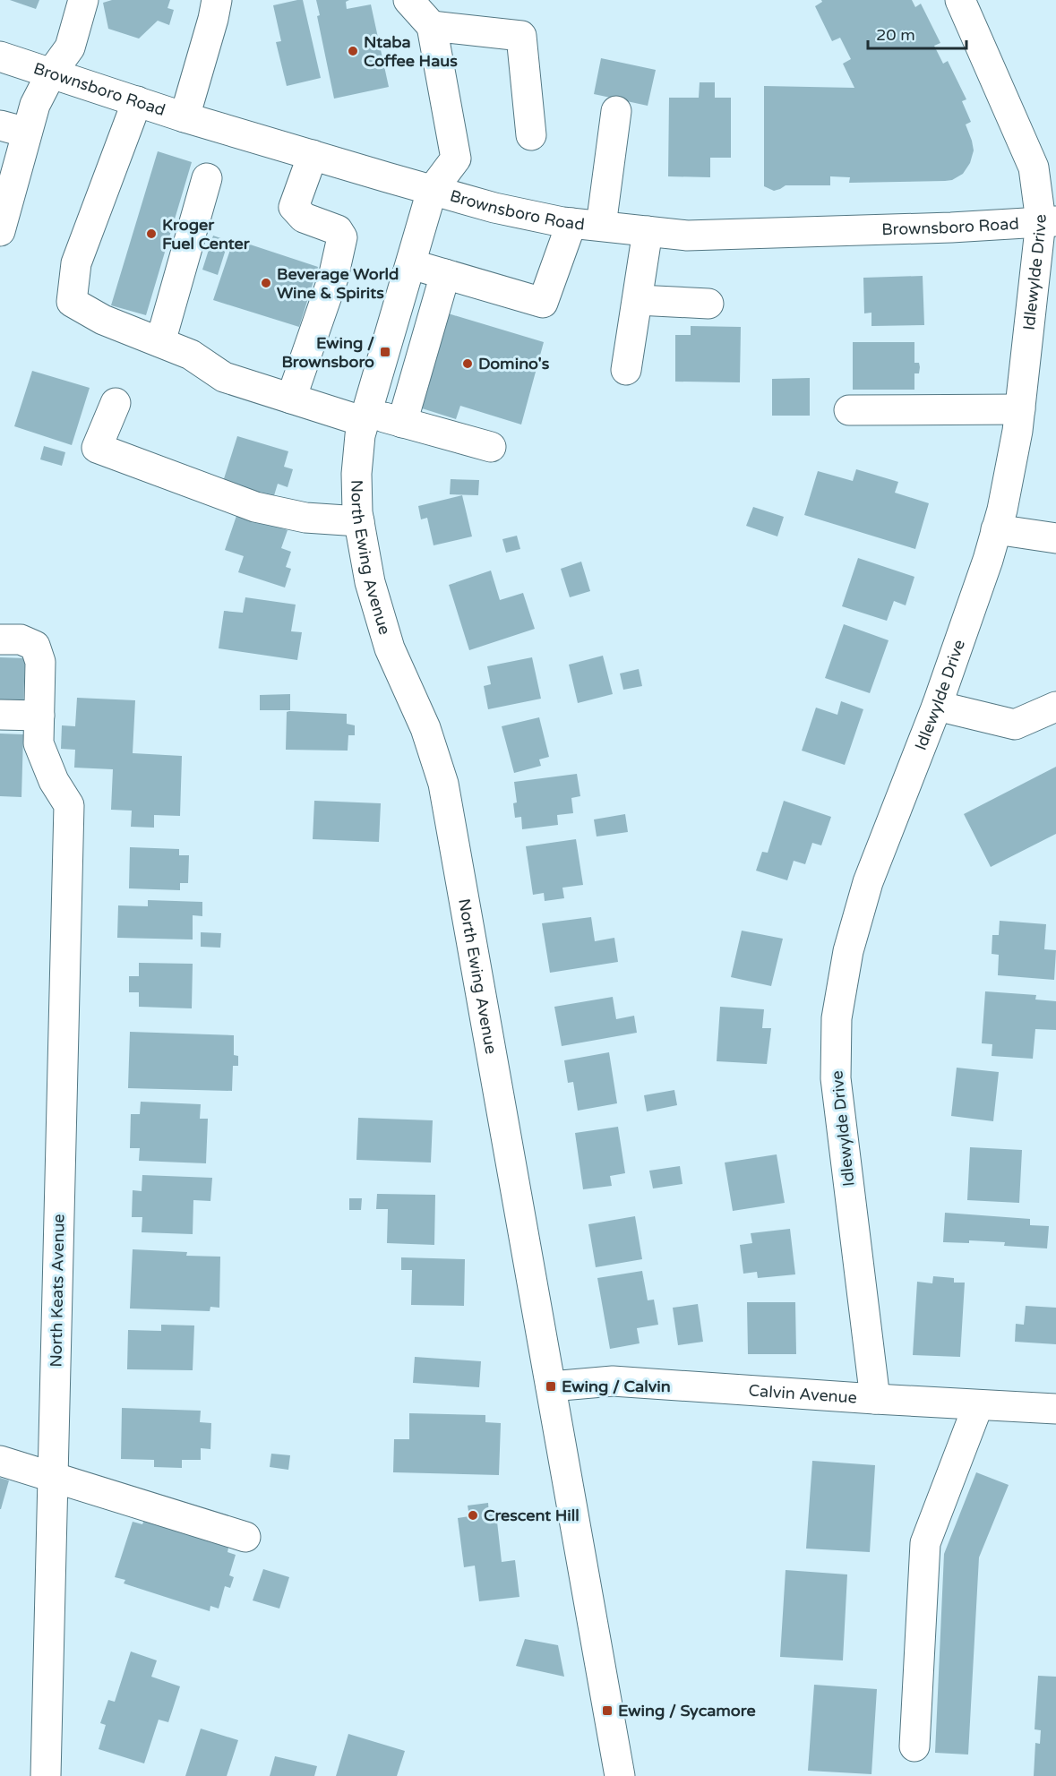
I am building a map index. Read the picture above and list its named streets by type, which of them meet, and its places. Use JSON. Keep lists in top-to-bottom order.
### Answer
{
  "streets": {
    "street": [
      "Brownsboro Road",
      "Idlewylde Drive",
      "North Ewing Avenue",
      "North Keats Avenue",
      "Calvin Avenue"
    ]
  },
  "crossings": [
    ["Brownsboro Road", "Idlewylde Drive"],
    ["Brownsboro Road", "North Ewing Avenue"],
    ["Idlewylde Drive", "Calvin Avenue"],
    ["North Ewing Avenue", "Calvin Avenue"]
  ],
  "places": {
    "other": [
      "Ntaba Coffee Haus",
      "Kroger Fuel Center",
      "Beverage World Wine & Spirits",
      "Domino's",
      "Crescent Hill"
    ],
    "transit": ["Ewing / Brownsboro", "Ewing / Calvin", "Ewing / Sycamore"]
  },
  "scale_bar": "20 m"
}
